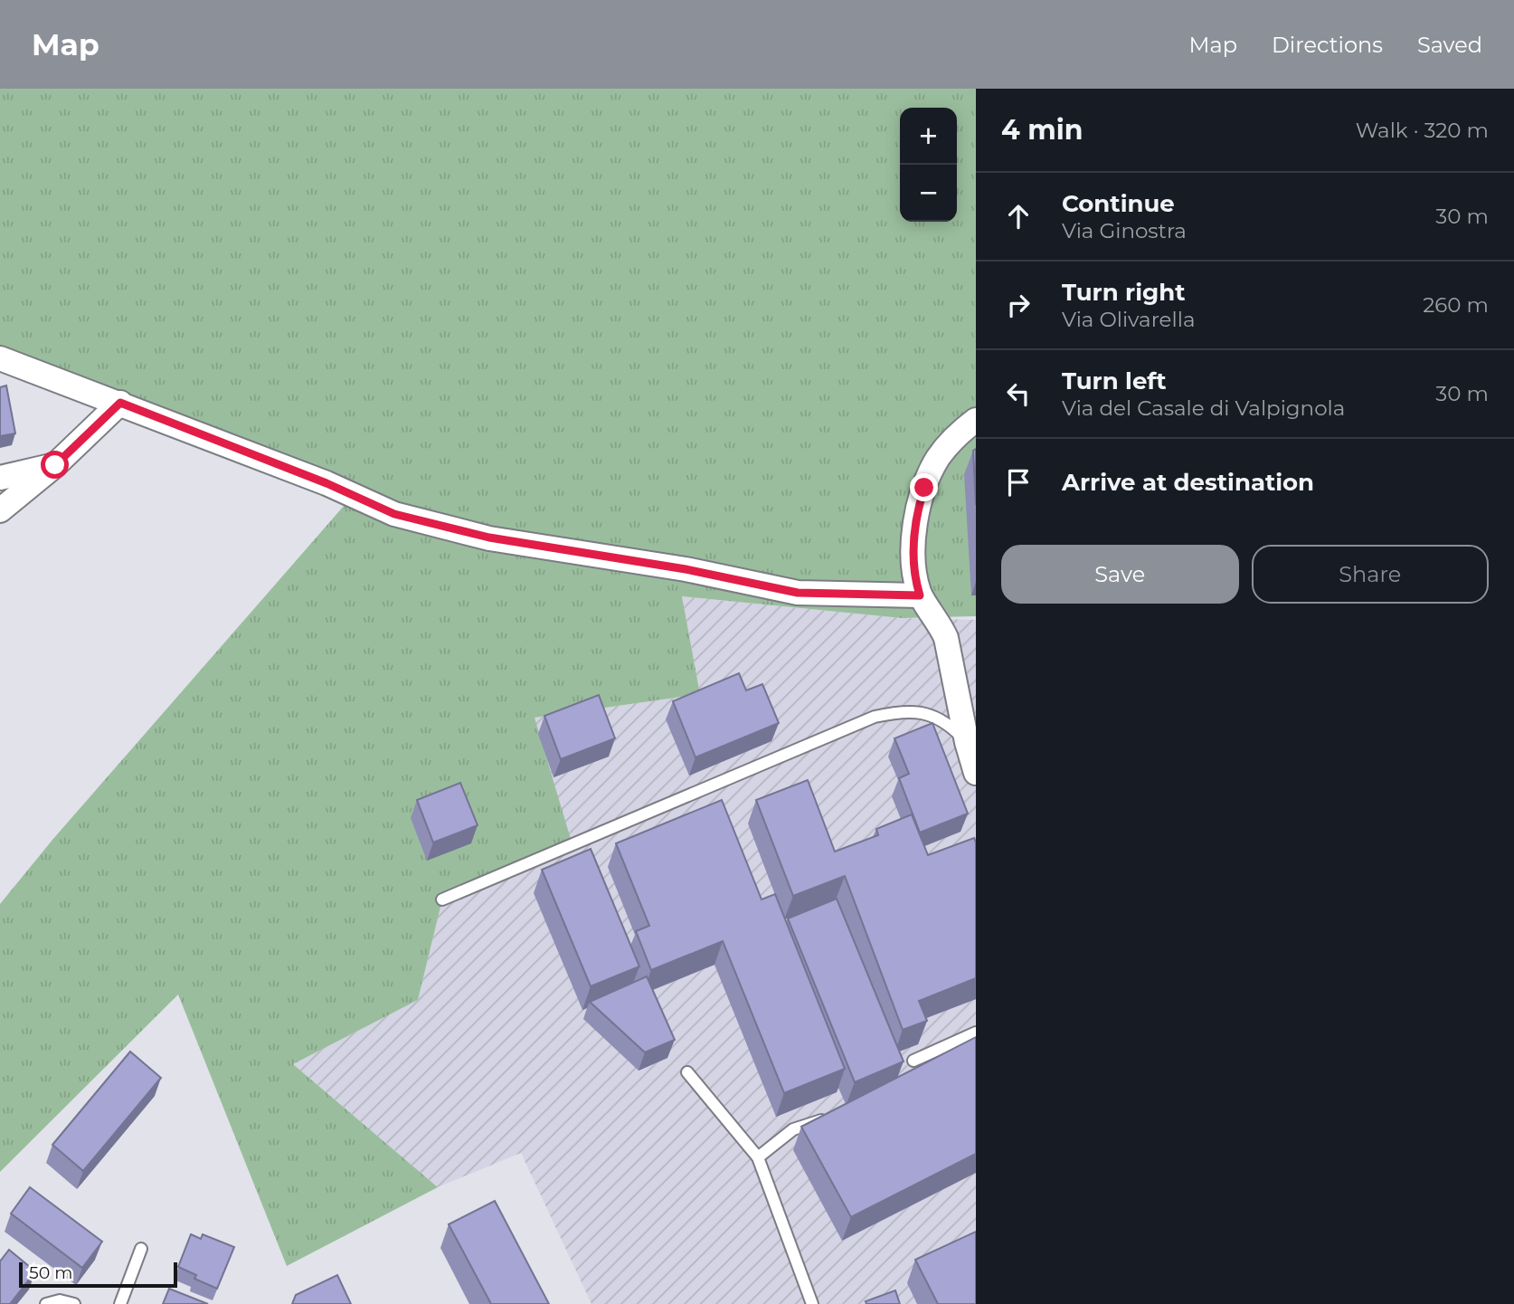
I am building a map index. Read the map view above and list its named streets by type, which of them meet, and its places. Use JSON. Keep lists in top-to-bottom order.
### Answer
{
  "scale_bar": "50 m",
  "page": {
    "header": "Map",
    "nav": ["Map", "Directions", "Saved"],
    "heading": ["4 min", "Walk · 320 m"],
    "map_buttons": ["+", "−"],
    "list": [
      ["Continue", "Via Ginostra", "30 m"],
      ["Turn right", "Via Olivarella", "260 m"],
      ["Turn left", "Via del Casale di Valpignola", "30 m"],
      "Arrive at destination"
    ],
    "buttons": ["Save", "Share"],
    "scale": "50 m"
  }
}
